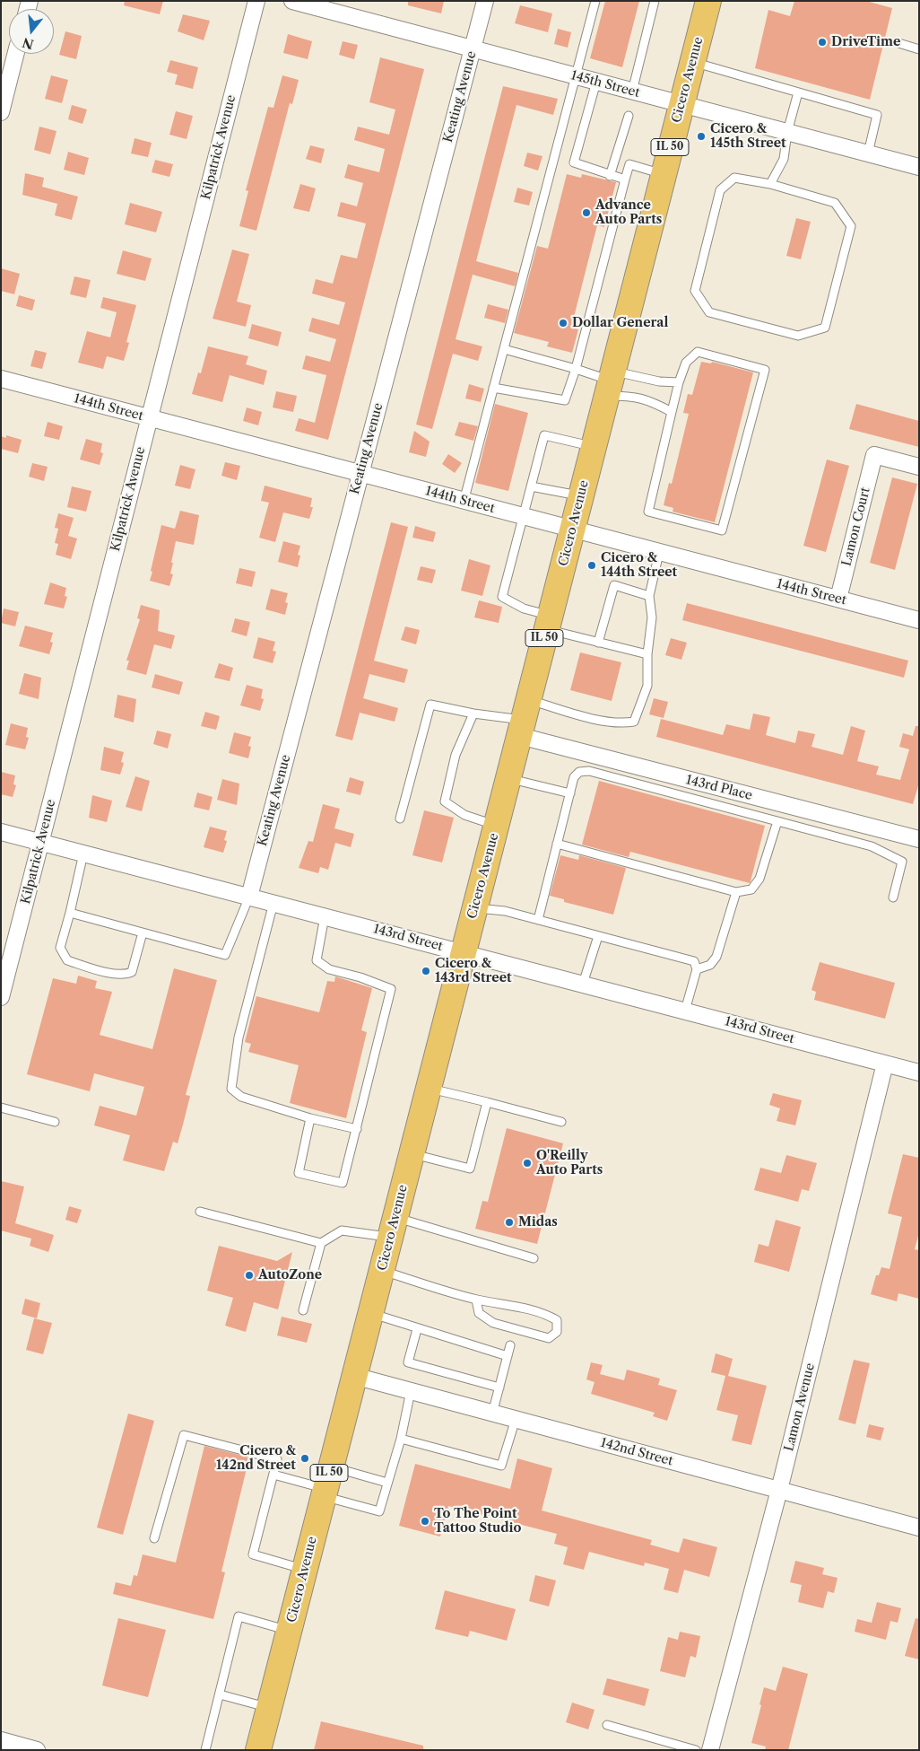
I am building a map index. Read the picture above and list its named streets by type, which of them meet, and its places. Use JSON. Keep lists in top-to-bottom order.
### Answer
{
  "streets": {
    "main road": ["Cicero Avenue", "IL 50"],
    "street": [
      "145th Street",
      "Keating Avenue",
      "Kilpatrick Avenue",
      "144th Street",
      "Lamon Court",
      "143rd Place",
      "143rd Street",
      "Lamon Avenue",
      "142nd Street"
    ]
  },
  "crossings": [
    ["Cicero Avenue", "145th Street"],
    ["Cicero Avenue", "144th Street"],
    ["Cicero Avenue", "143rd Place"],
    ["Cicero Avenue", "143rd Street"],
    ["Cicero Avenue", "142nd Street"],
    ["145th Street", "Keating Avenue"],
    ["Keating Avenue", "144th Street"],
    ["Keating Avenue", "143rd Street"],
    ["Kilpatrick Avenue", "144th Street"],
    ["Kilpatrick Avenue", "143rd Street"],
    ["144th Street", "Lamon Court"],
    ["143rd Street", "Lamon Avenue"],
    ["Lamon Avenue", "142nd Street"]
  ],
  "places": [
    "DriveTime",
    "Cicero & 145th Street",
    "Advance Auto Parts",
    "Dollar General",
    "Cicero & 144th Street",
    "Cicero & 143rd Street",
    "O'Reilly Auto Parts",
    "Midas",
    "AutoZone",
    "Cicero & 142nd Street",
    "To The Point Tattoo Studio"
  ],
  "north": "bottom"
}
